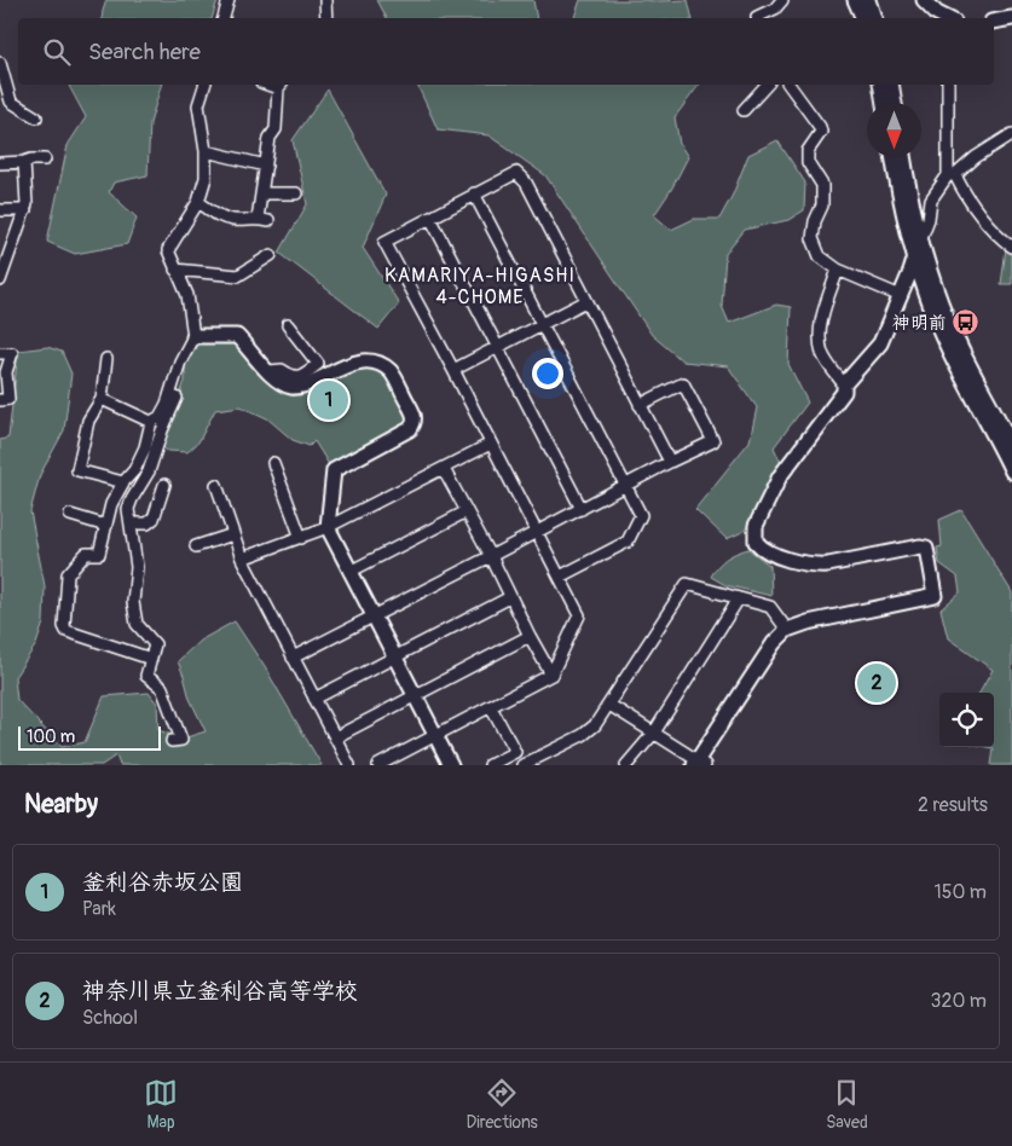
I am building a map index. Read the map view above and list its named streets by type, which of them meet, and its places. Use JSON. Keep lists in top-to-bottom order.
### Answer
{
  "districts": ["KAMARIYA-HIGASHI 4-CHOME"],
  "places": {
    "bus stop": ["神明前"]
  },
  "scale_bar": "100 m",
  "north": "bottom",
  "page": {
    "search": "Search here",
    "pins": ["1", "2"],
    "scale": "100 m",
    "heading": ["Nearby", "2 results"],
    "list": [
      {
        "mark": "1",
        "name": "釜利谷赤坂公園",
        "note": "Park",
        "value": "150 m"
      },
      {
        "mark": "2",
        "name": "神奈川県立釜利谷高等学校",
        "note": "School",
        "value": "320 m"
      }
    ],
    "nav": ["Map", "Directions", "Saved"]
  }
}
